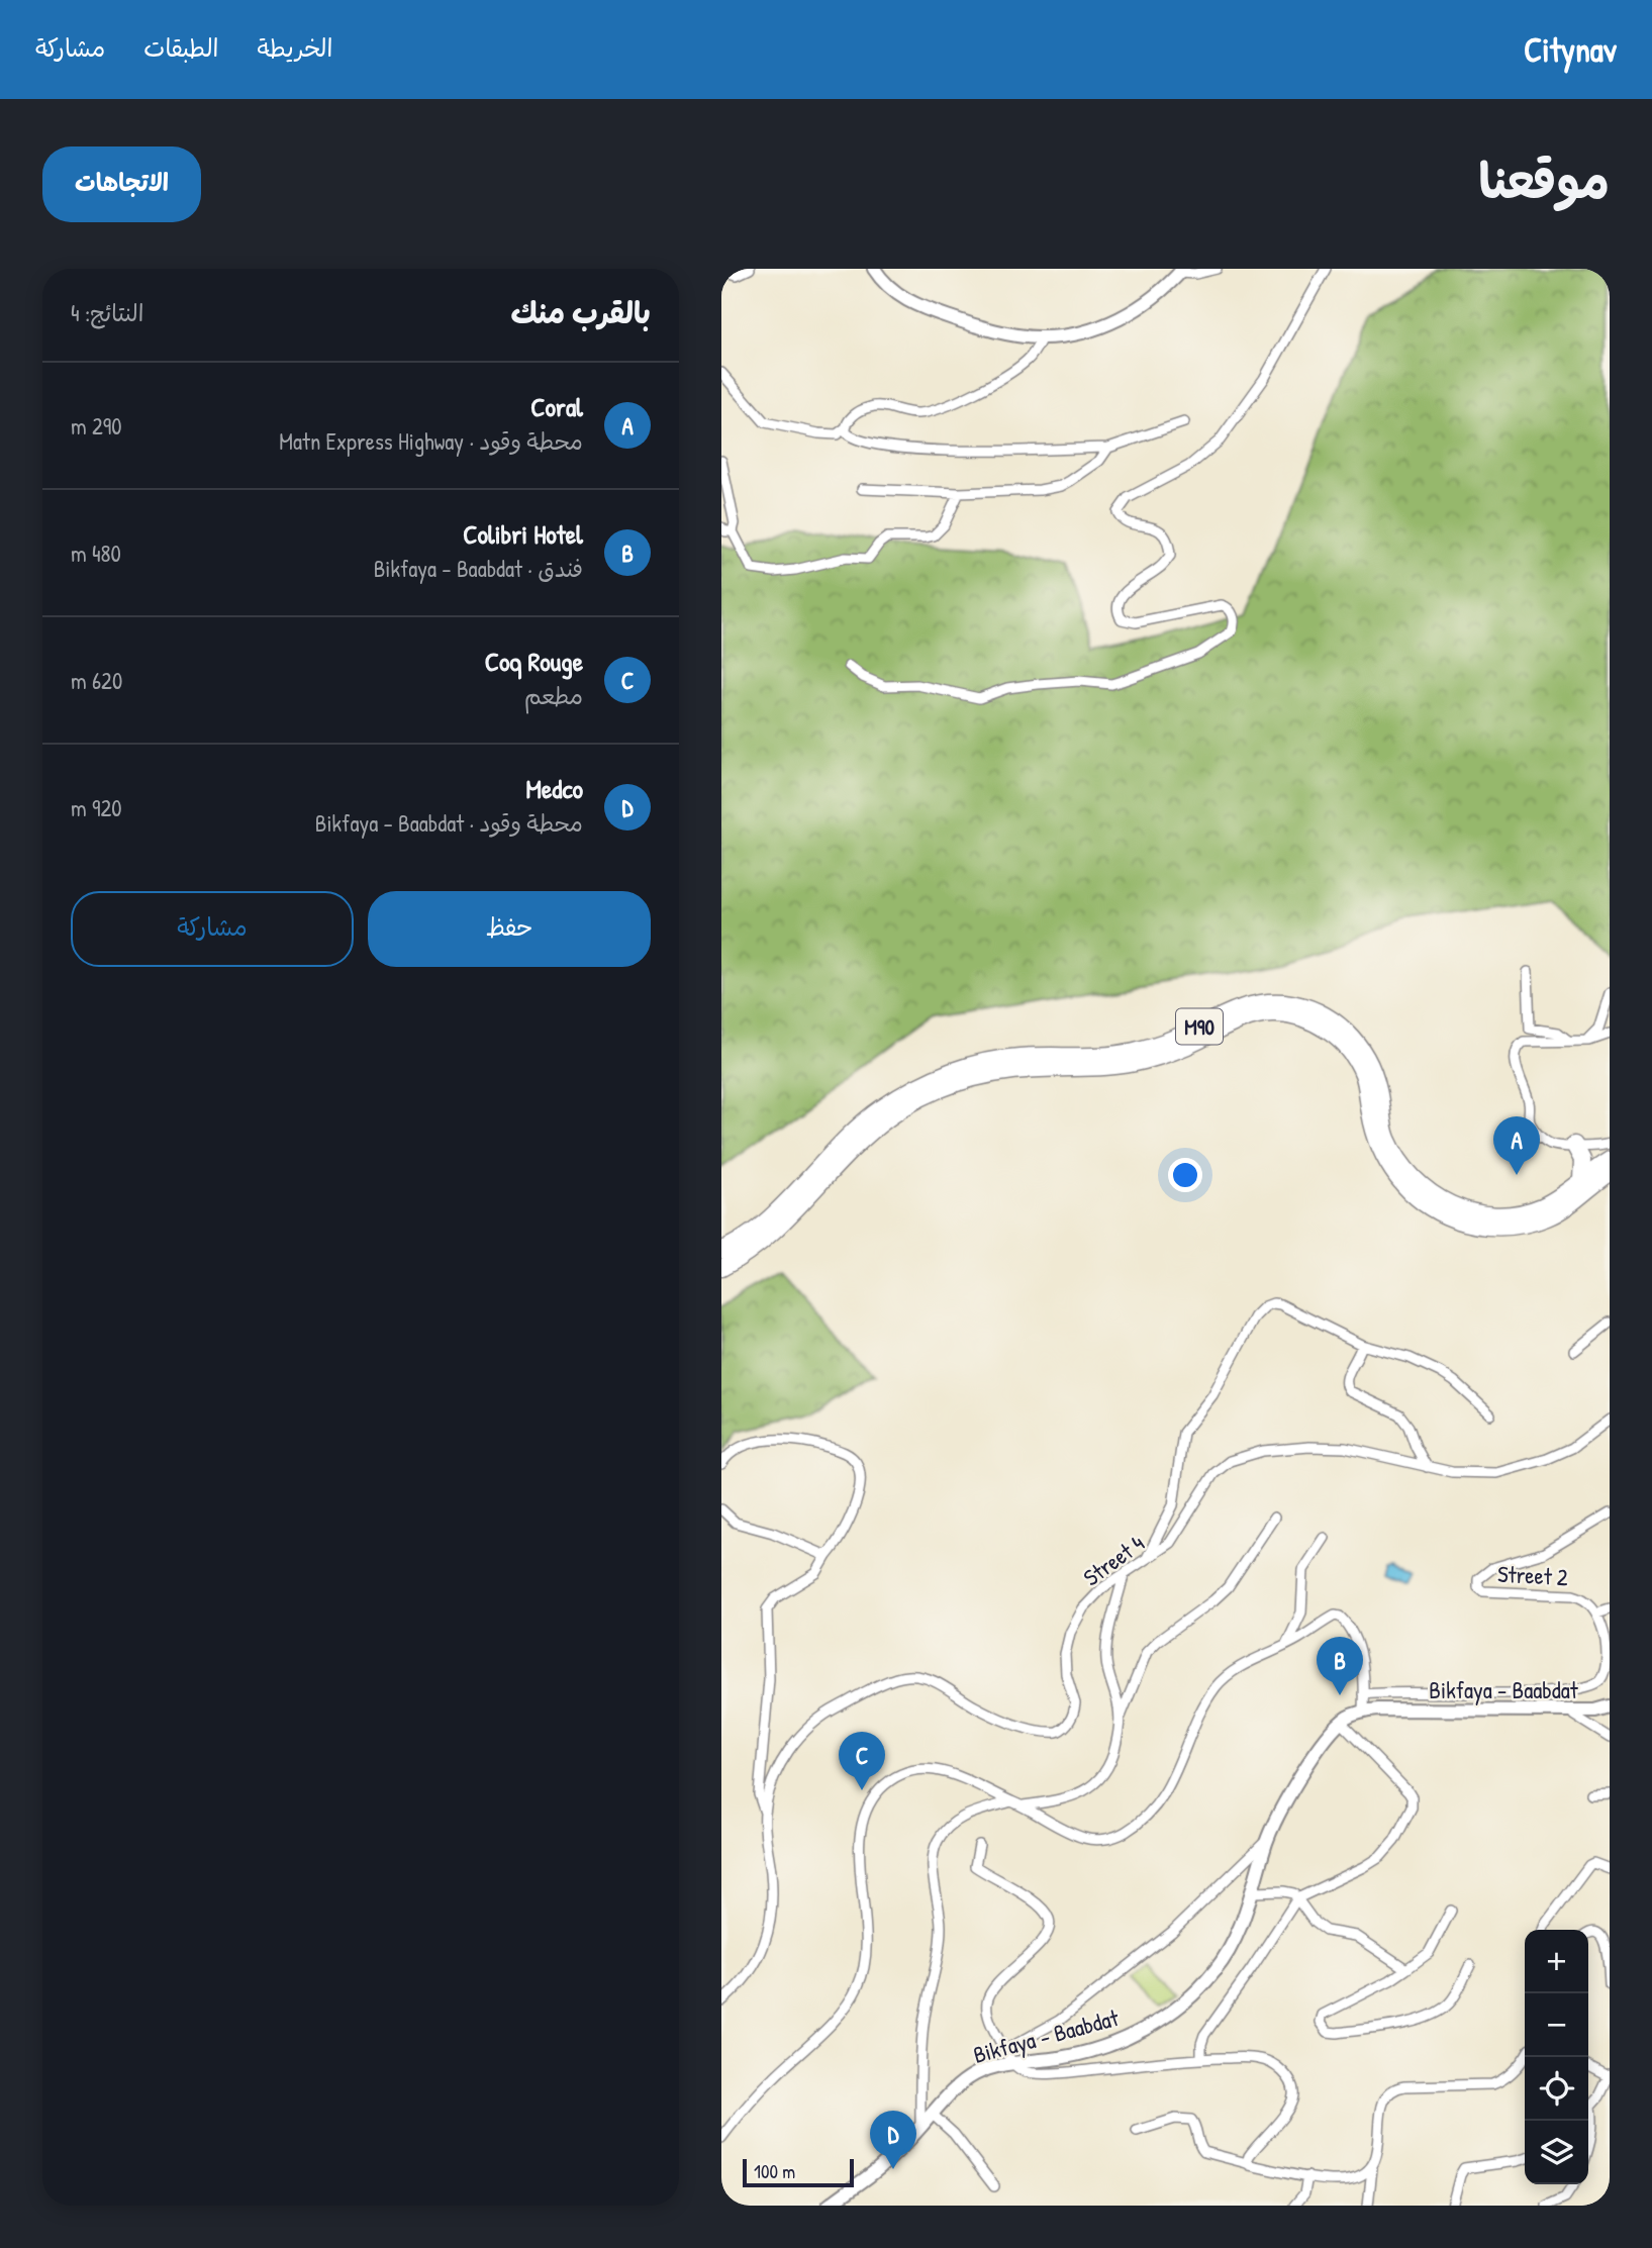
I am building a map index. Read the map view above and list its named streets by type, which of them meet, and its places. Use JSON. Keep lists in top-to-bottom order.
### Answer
{
  "streets": {
    "highway": ["M90"],
    "main road": ["Bikfaya - Baabdat"],
    "street": ["Street 4", "Street 2"]
  },
  "scale_bar": "100 m",
  "page": {
    "header": "Citynav",
    "nav": ["الخريطة", "الطبقات", "مشاركة"],
    "title": "موقعنا",
    "buttons": [
      "الاتجاهات",
      ["حفظ", "مشاركة"]
    ],
    "heading": ["بالقرب منك", "النتائج: 4"],
    "list": [
      {
        "mark": "A",
        "name": "Coral",
        "note": "محطة وقود · Matn Express Highway",
        "value": "290 m"
      },
      {
        "mark": "B",
        "name": "Colibri Hotel",
        "note": "فندق · Bikfaya - Baabdat",
        "value": "480 m"
      },
      {
        "mark": "C",
        "name": "Coq Rouge",
        "note": "مطعم",
        "value": "620 m"
      },
      {
        "mark": "D",
        "name": "Medco",
        "note": "محطة وقود · Bikfaya - Baabdat",
        "value": "920 m"
      }
    ],
    "pins": [
      "A",
      "B",
      "C",
      "D"
    ],
    "map_buttons": ["+", "−"],
    "scale": "100 m"
  }
}
